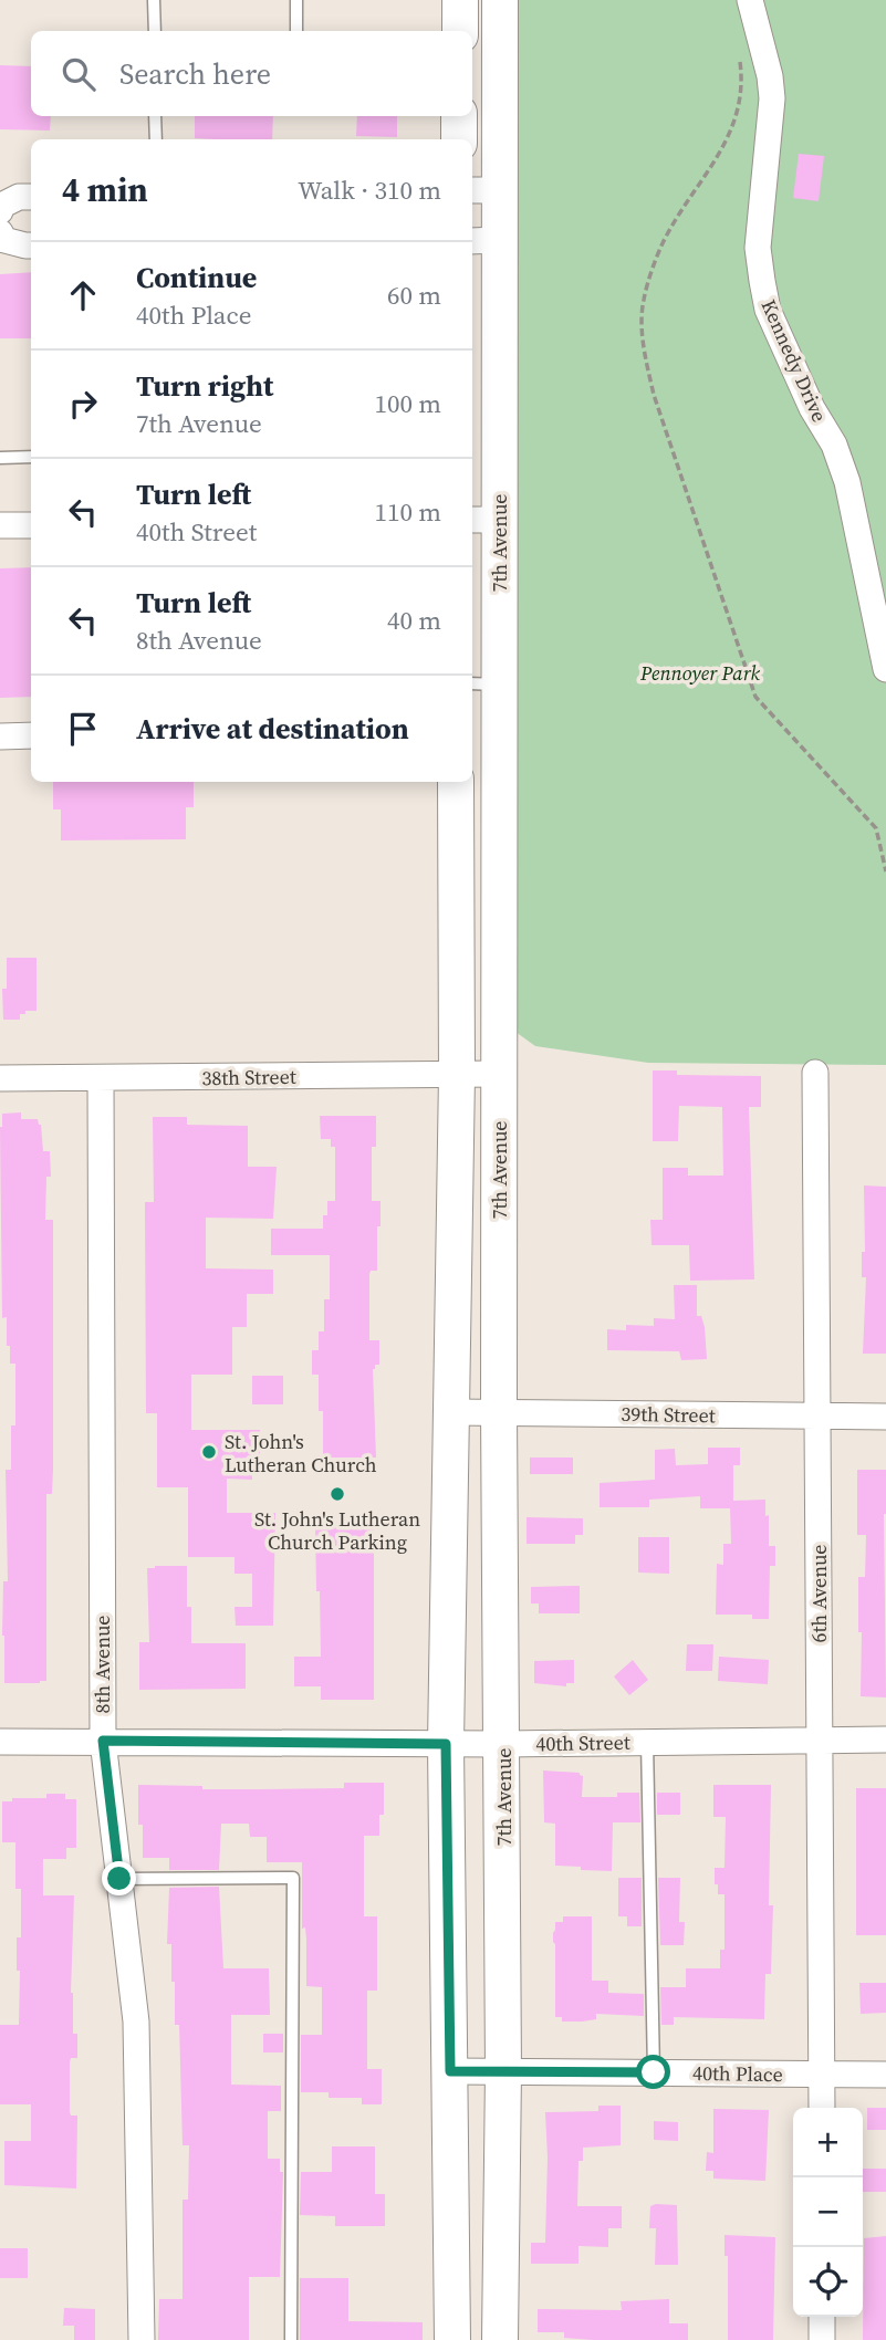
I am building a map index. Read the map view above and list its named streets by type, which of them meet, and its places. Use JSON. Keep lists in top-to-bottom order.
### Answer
{
  "streets": {
    "street": [
      "Kennedy Drive",
      "7th Avenue",
      "38th Street",
      "39th Street",
      "6th Avenue",
      "8th Avenue",
      "40th Street",
      "40th Place"
    ]
  },
  "crossings": [
    ["7th Avenue", "38th Street"],
    ["7th Avenue", "39th Street"],
    ["7th Avenue", "40th Street"],
    ["7th Avenue", "40th Place"],
    ["38th Street", "8th Avenue"],
    ["39th Street", "6th Avenue"],
    ["6th Avenue", "40th Street"],
    ["6th Avenue", "40th Place"],
    ["8th Avenue", "40th Street"]
  ],
  "parks": ["Pennoyer Park"],
  "places": ["St. John's Lutheran Church", "St. John's Lutheran Church Parking"],
  "page": {
    "search": "Search here",
    "heading": ["4 min", "Walk · 310 m"],
    "list": [
      ["Continue", "40th Place", "60 m"],
      ["Turn right", "7th Avenue", "100 m"],
      ["Turn left", "40th Street", "110 m"],
      ["Turn left", "8th Avenue", "40 m"],
      "Arrive at destination"
    ],
    "map_buttons": ["+", "−"]
  }
}
